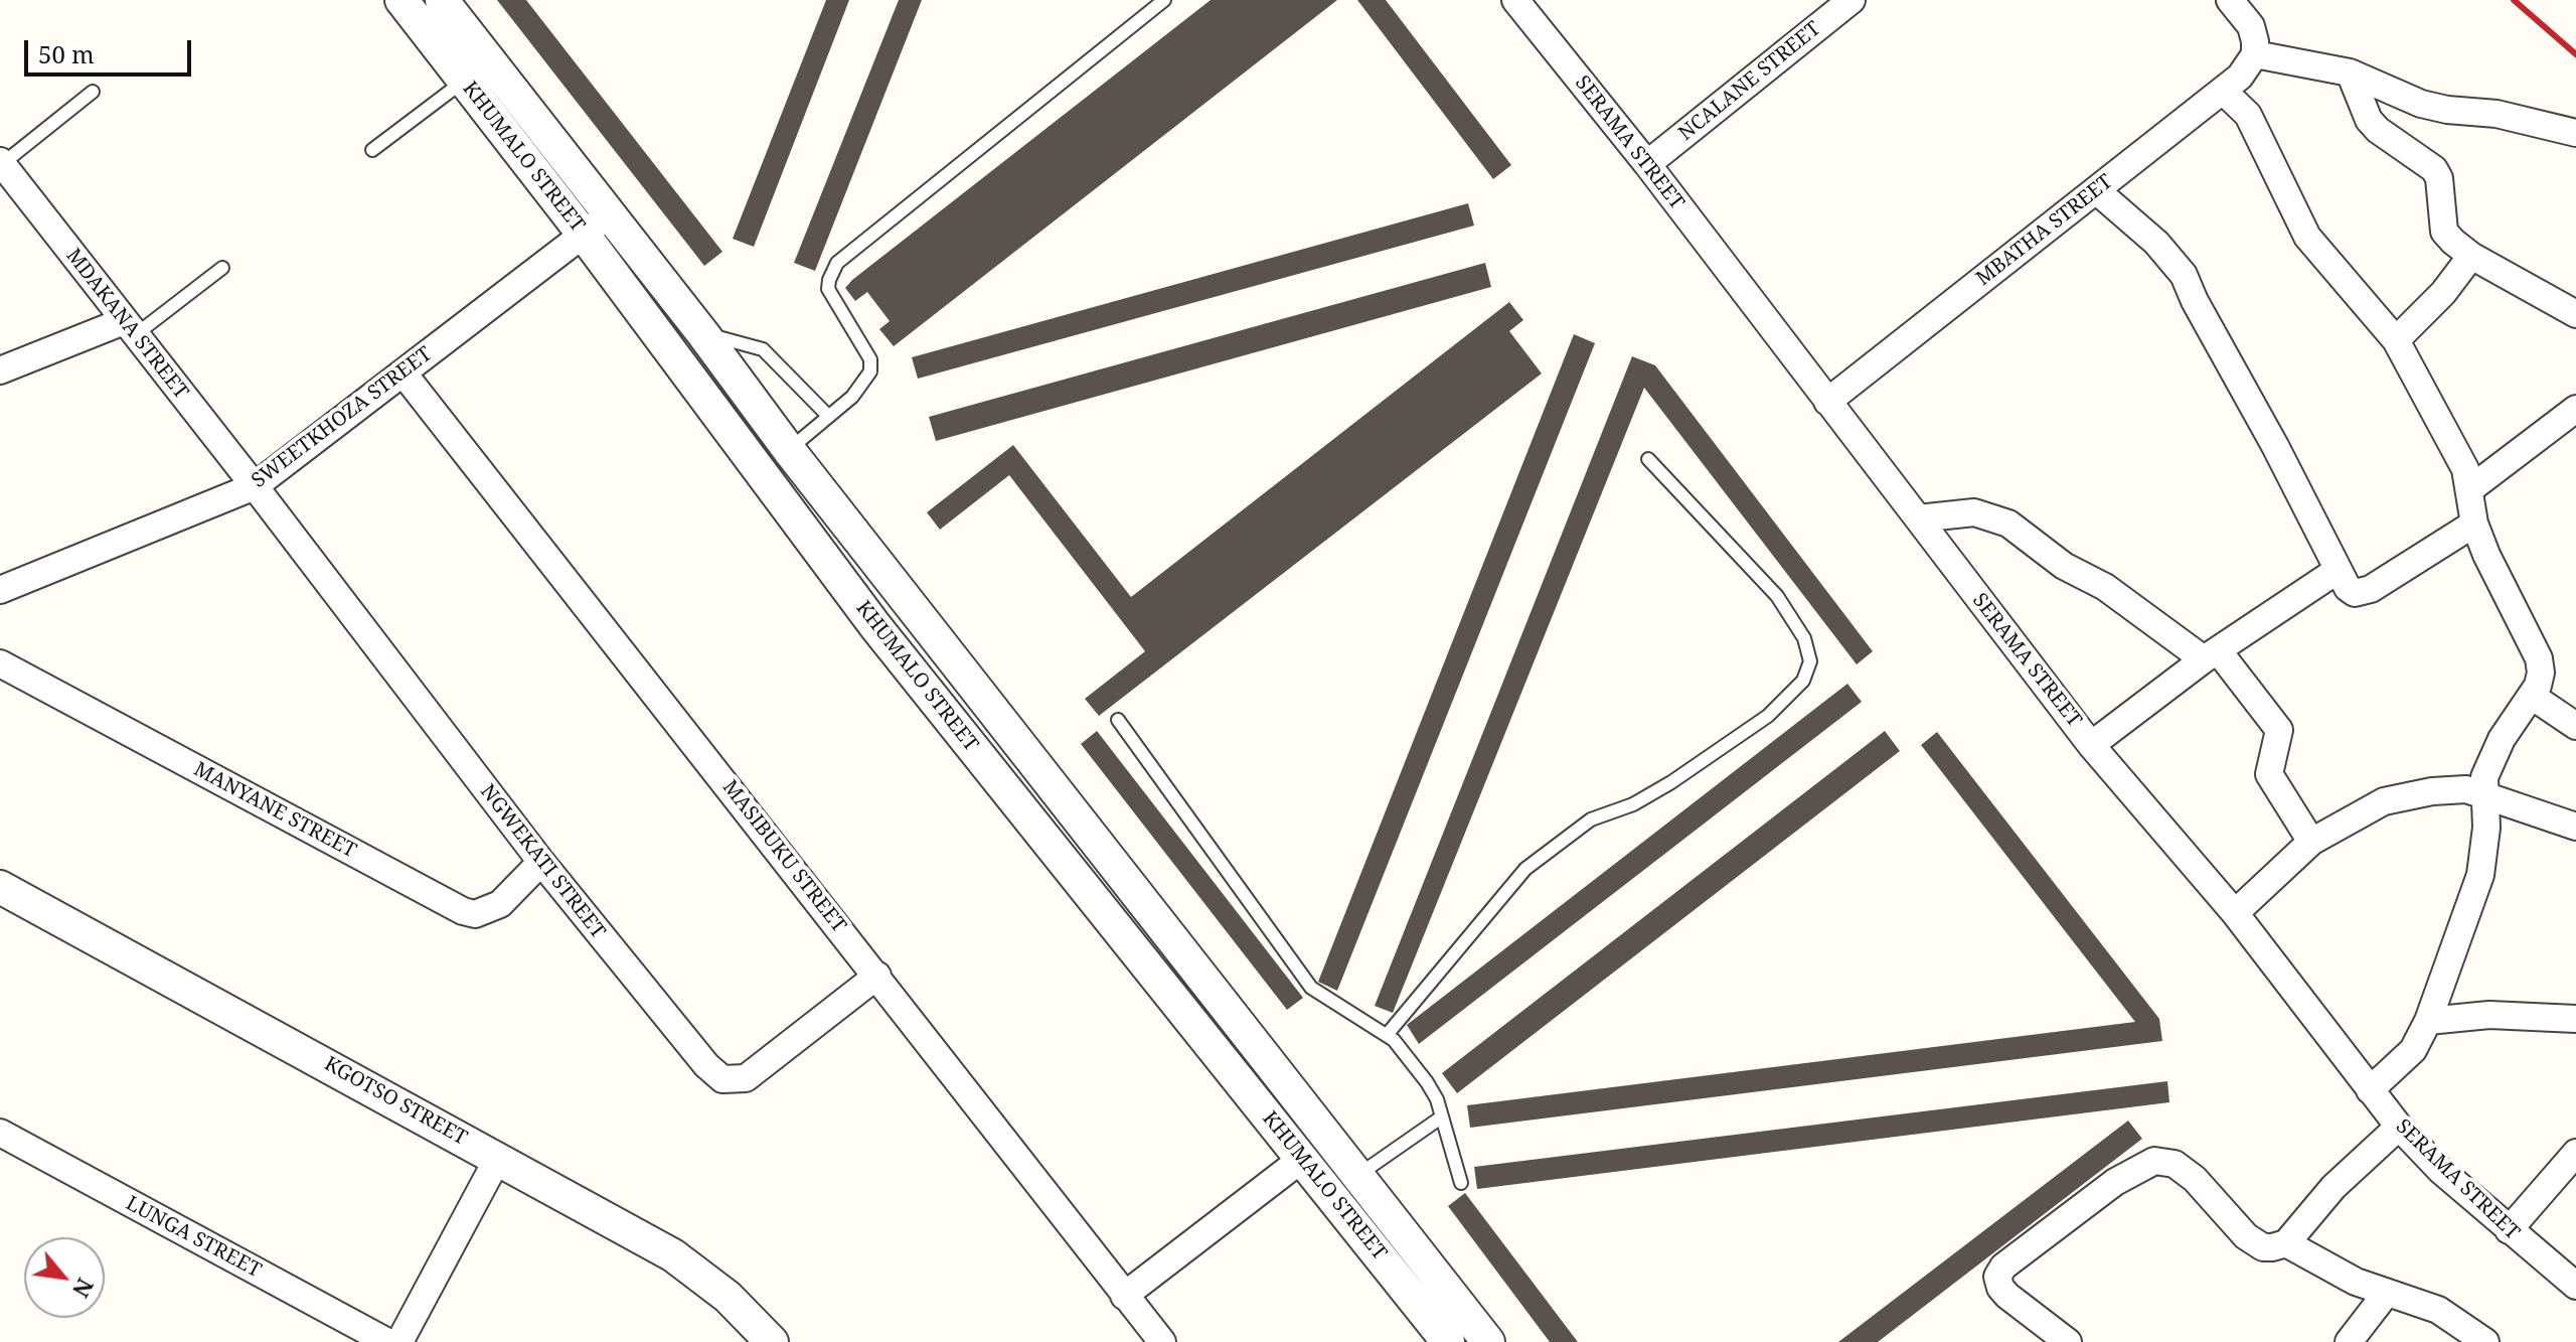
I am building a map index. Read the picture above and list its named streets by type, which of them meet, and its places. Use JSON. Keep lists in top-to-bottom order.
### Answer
{
  "streets": {
    "street": [
      "NCALANE STREET",
      "SERAMA STREET",
      "KHUMALO STREET",
      "MBATHA STREET",
      "MDAKANA STREET",
      "SWEETKHOZA STREET",
      "MANYANE STREET",
      "MASIBUKU STREET",
      "NGWEKATI STREET",
      "KGOTSO STREET",
      "LUNGA STREET"
    ]
  },
  "crossings": [
    ["NCALANE STREET", "SERAMA STREET"],
    ["SERAMA STREET", "MBATHA STREET"],
    ["KHUMALO STREET", "SWEETKHOZA STREET"],
    ["MDAKANA STREET", "SWEETKHOZA STREET"],
    ["MDAKANA STREET", "NGWEKATI STREET"],
    ["SWEETKHOZA STREET", "MASIBUKU STREET"],
    ["SWEETKHOZA STREET", "NGWEKATI STREET"],
    ["MANYANE STREET", "NGWEKATI STREET"],
    ["MASIBUKU STREET", "NGWEKATI STREET"]
  ],
  "scale_bar": "50 m",
  "north": "bottom right"
}
